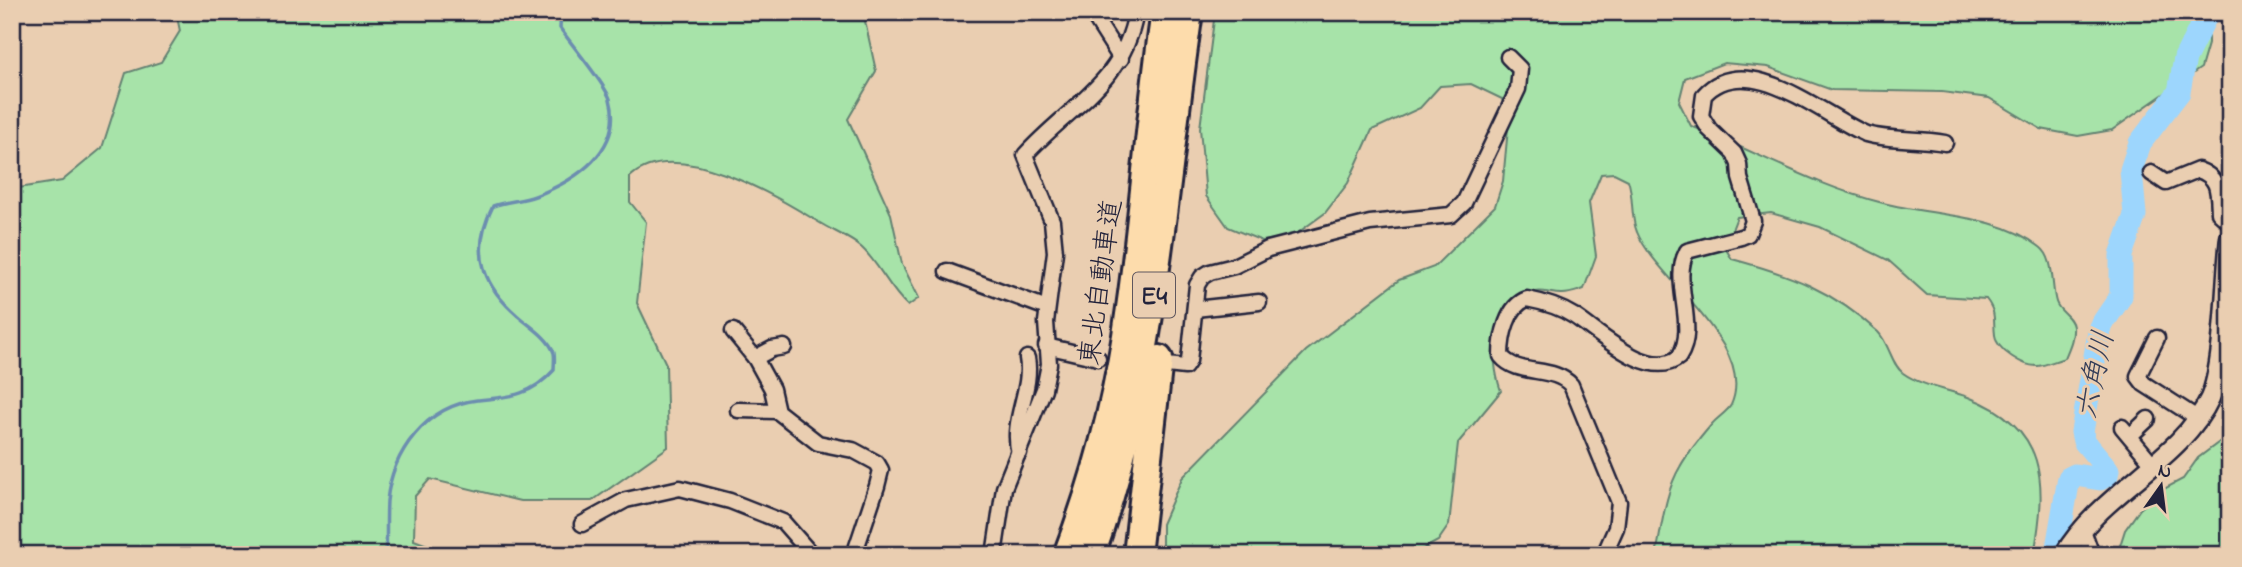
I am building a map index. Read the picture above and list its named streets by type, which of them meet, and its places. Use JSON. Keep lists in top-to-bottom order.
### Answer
{
  "streets": {
    "highway": ["東北自動車道", "E4"]
  },
  "water": ["六角川"],
  "north": "top"
}
